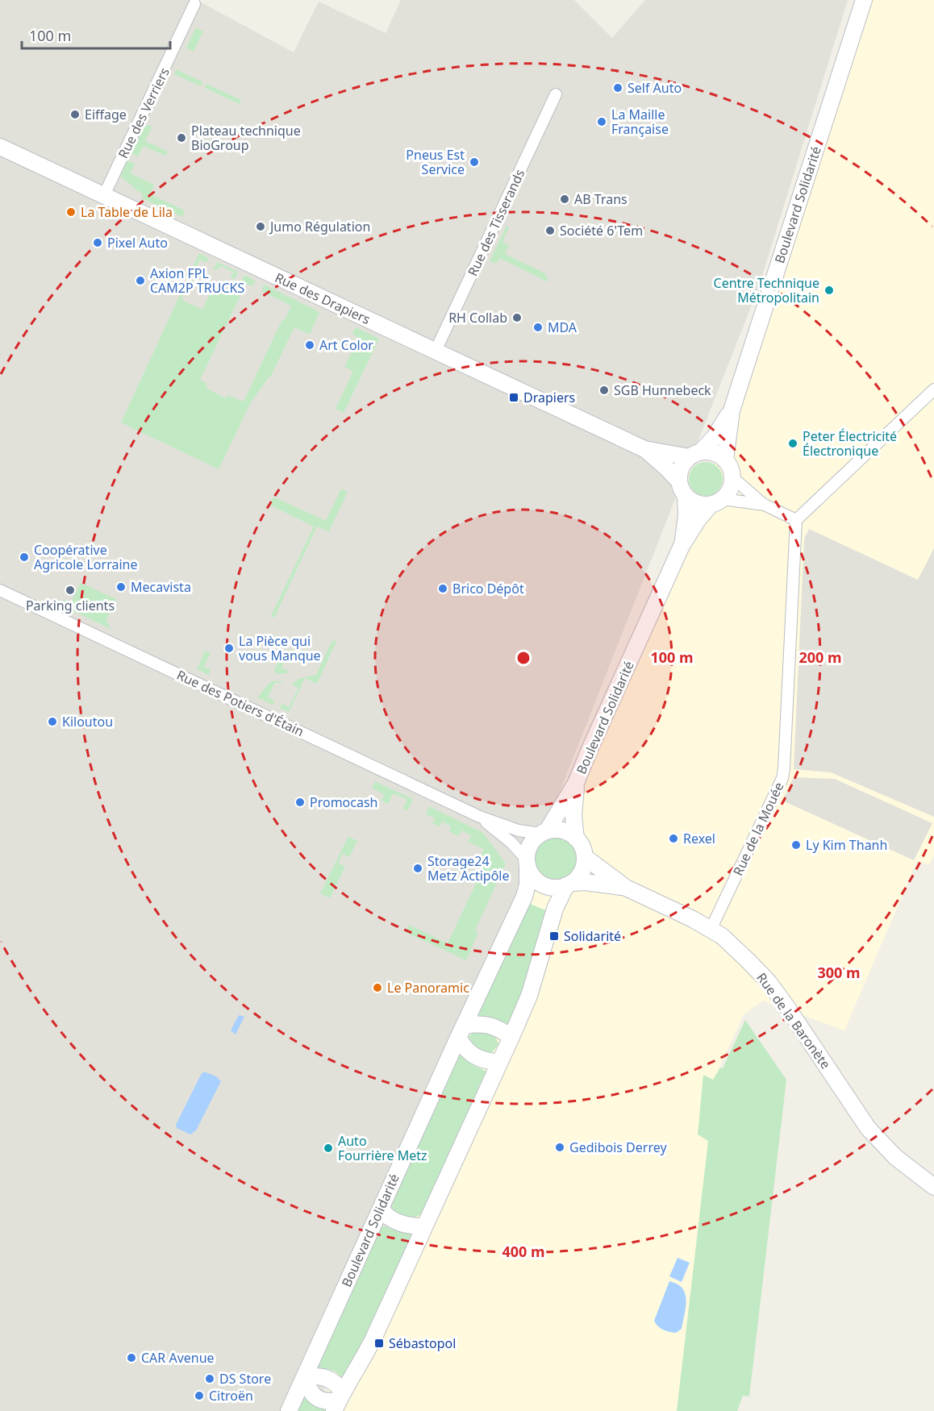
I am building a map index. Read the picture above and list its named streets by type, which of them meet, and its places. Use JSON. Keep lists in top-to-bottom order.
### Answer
{
  "streets": {
    "main road": ["Boulevard Solidarité", "Rue des Drapiers", "Rue de la Baronète"],
    "street": [
      "Rue des Verriers",
      "Rue des Tisserands",
      "Rue des Potiers d'Étain",
      "Rue de la Mouée"
    ]
  },
  "crossings": [
    ["Rue des Verriers", "Rue des Drapiers"],
    ["Boulevard Solidarité", "Rue des Drapiers"],
    ["Boulevard Solidarité", "Rue des Potiers d'Étain"],
    ["Boulevard Solidarité", "Rue de la Baronète"],
    ["Rue des Tisserands", "Rue des Drapiers"],
    ["Rue des Potiers d'Étain", "Rue de la Baronète"],
    ["Rue de la Mouée", "Rue de la Baronète"]
  ],
  "places": {
    "other": [
      "Self Auto",
      "Eiffage",
      "La Maille Française",
      "Plateau technique BioGroup",
      "Pneus Est Service",
      "AB Trans",
      "La Table de Lila",
      "Jumo Régulation",
      "Société 6'Tem",
      "Pixel Auto",
      "Axion FPL CAM2P TRUCKS",
      "Centre Technique Métropolitain",
      "RH Collab",
      "MDA",
      "Art Color",
      "SGB Hunnebeck",
      "Peter Électricité Électronique",
      "Coopérative Agricole Lorraine",
      "Mecavista",
      "Brico Dépôt",
      "Parking clients",
      "La Pièce qui vous Manque",
      "Kiloutou",
      "Promocash",
      "Rexel",
      "Ly Kim Thanh",
      "Storage24 Metz Actipôle",
      "Le Panoramic",
      "Gedibois Derrey",
      "Auto Fourrière Metz",
      "CAR Avenue",
      "DS Store",
      "Citroën"
    ],
    "transit": ["Drapiers", "Solidarité", "Sébastopol"]
  },
  "scale_bar": "100 m",
  "rings": [
    "100 m",
    "200 m",
    "300 m",
    "400 m"
  ]
}
